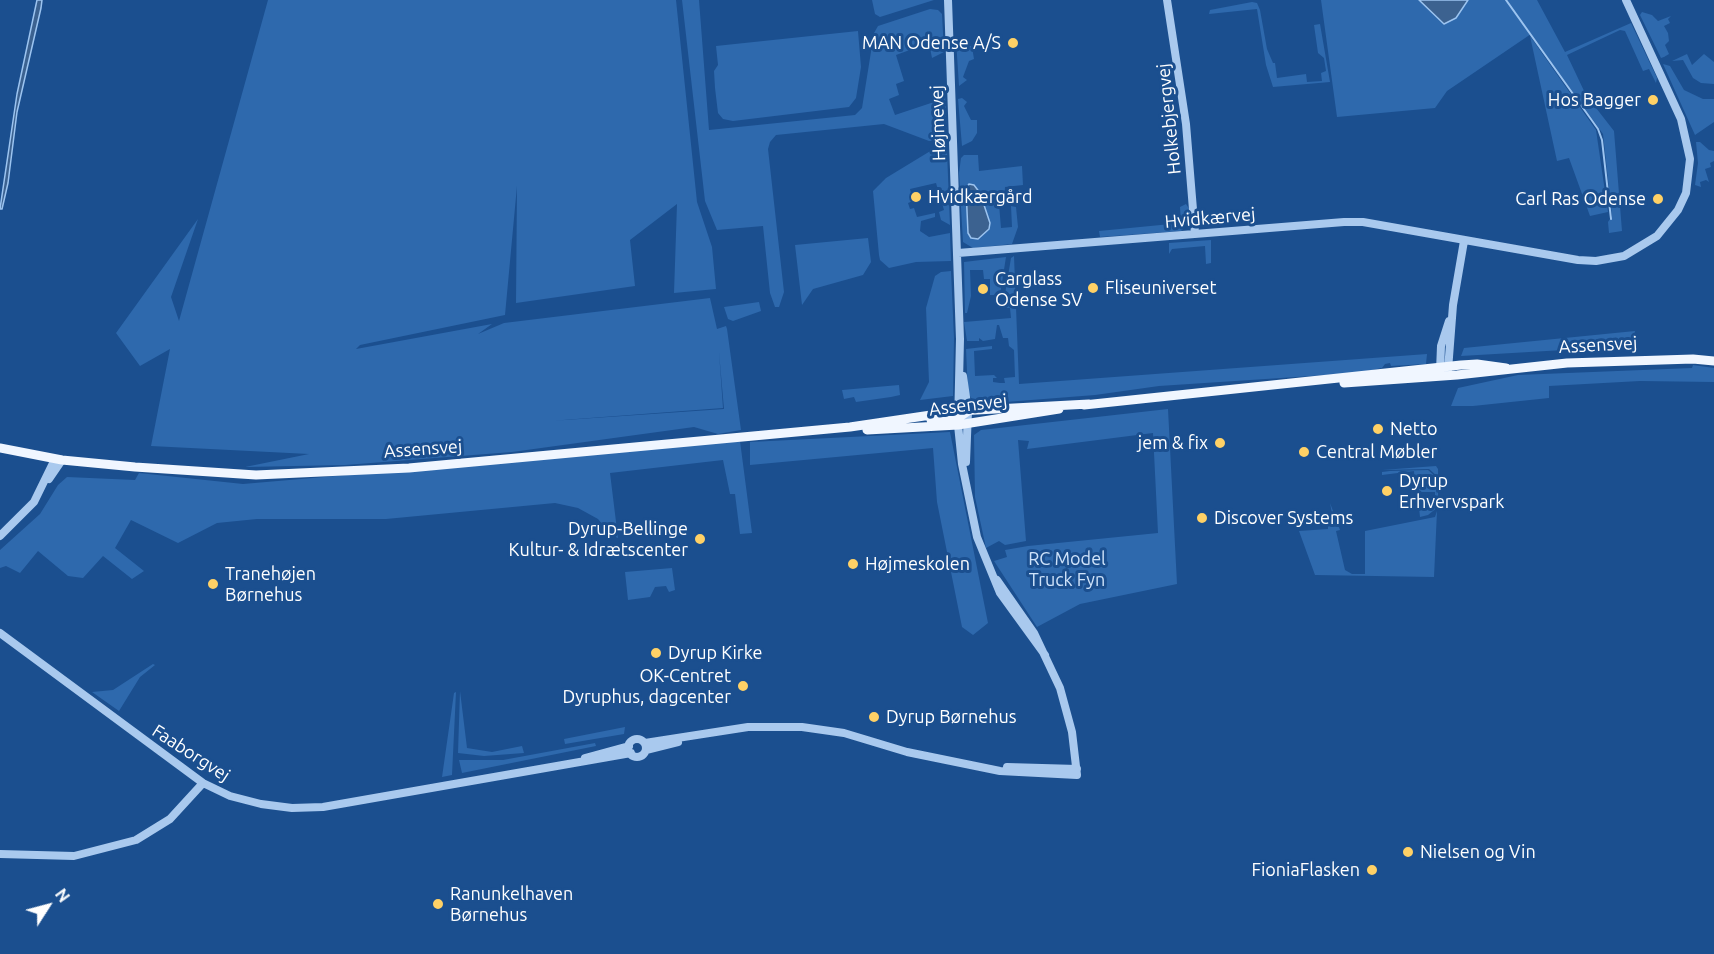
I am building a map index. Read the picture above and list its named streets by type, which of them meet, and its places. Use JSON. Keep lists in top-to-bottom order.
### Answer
{
  "streets": {
    "main road": ["Assensvej"],
    "street": [
      "Holkebjergvej",
      "Højmevej",
      "Hvidkærvej",
      "Faaborgvej"
    ]
  },
  "crossings": [
    ["Holkebjergvej", "Hvidkærvej"],
    ["Højmevej", "Hvidkærvej"],
    ["Højmevej", "Assensvej"]
  ],
  "parks": ["RC Model Truck Fyn"],
  "places": [
    "MAN Odense A/S",
    "Hos Bagger",
    "Hvidkærgård",
    "Carl Ras Odense",
    "Fliseuniverset",
    "Carglass Odense SV",
    "Netto",
    "jem & fix",
    "Central Møbler",
    "Dyrup Erhvervspark",
    "Discover Systems",
    "Dyrup-Bellinge Kultur- & Idrætscenter",
    "Højmeskolen",
    "Tranehøjen Børnehus",
    "Dyrup Kirke",
    "OK-Centret Dyruphus, dagcenter",
    "Dyrup Børnehus",
    "Nielsen og Vin",
    "FioniaFlasken",
    "Ranunkelhaven Børnehus"
  ],
  "north": "top right"
}
